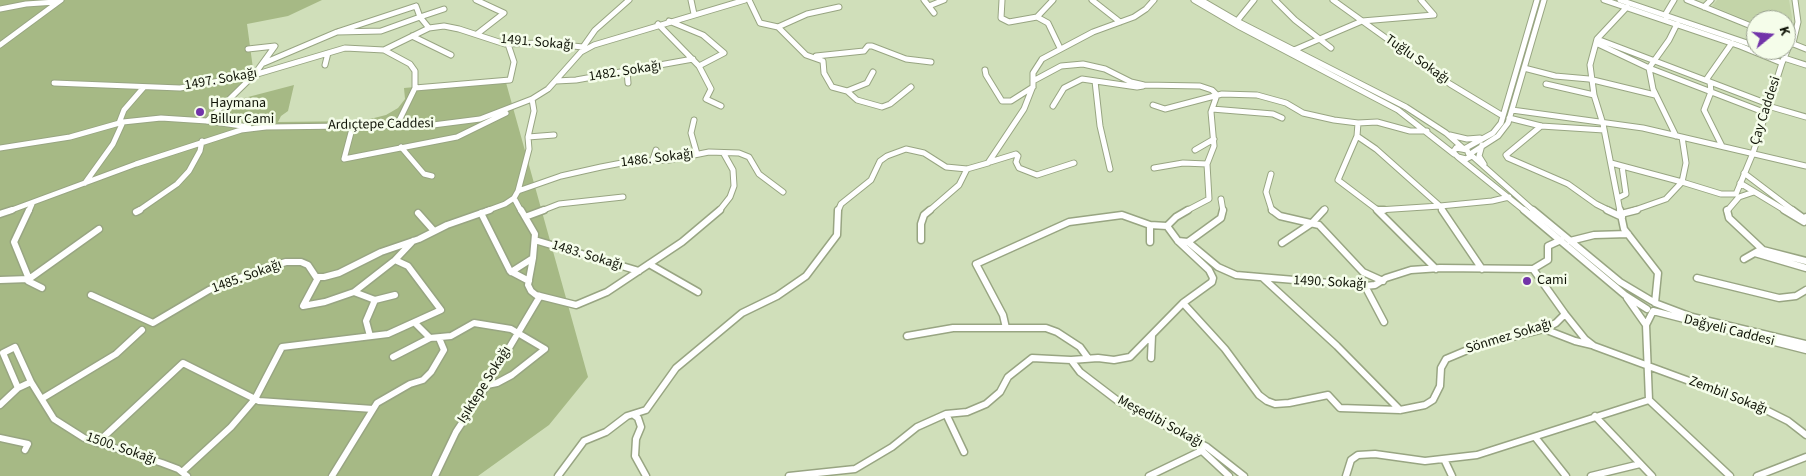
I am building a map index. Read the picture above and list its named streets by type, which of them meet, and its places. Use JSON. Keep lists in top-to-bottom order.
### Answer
{
  "streets": {
    "street": [
      "1491. Sokağı",
      "Tuğlu Sokağı",
      "1482. Sokağı",
      "1497. Sokağı",
      "Çay Caddesi",
      "Ardıçtepe Caddesi",
      "1486. Sokağı",
      "1483. Sokağı",
      "1485. Sokağı",
      "1490. Sokağı",
      "Dağyeli Caddesi",
      "Sönmez Sokağı",
      "Işıktepe Sokağı",
      "Zembil Sokağı",
      "Meşedibi Sokağı",
      "1500. Sokağı"
    ]
  },
  "crossings": [
    ["1491. Sokağı", "1497. Sokağı"],
    ["1491. Sokağı", "Ardıçtepe Caddesi"],
    ["1482. Sokağı", "Ardıçtepe Caddesi"],
    ["1490. Sokağı", "Sönmez Sokağı"],
    ["Sönmez Sokağı", "Zembil Sokağı"]
  ],
  "places": ["Haymana Billur Cami", "Cami"],
  "north": "right"
}
